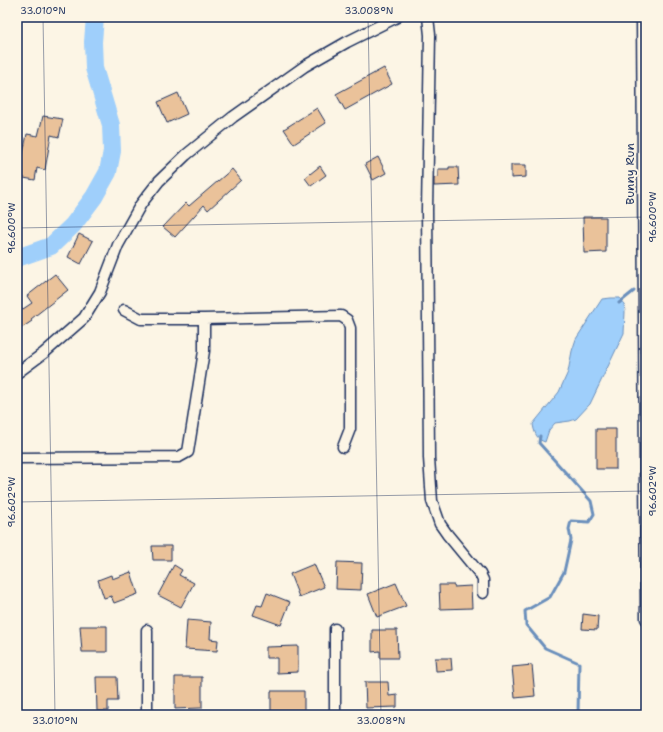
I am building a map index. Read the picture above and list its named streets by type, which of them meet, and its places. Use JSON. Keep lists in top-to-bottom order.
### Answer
{
  "streets": {
    "street": ["Bunny Run"]
  },
  "coordinates": [
    "33.010°N",
    "33.008°N",
    "96.600°W",
    "96.602°W"
  ]
}
